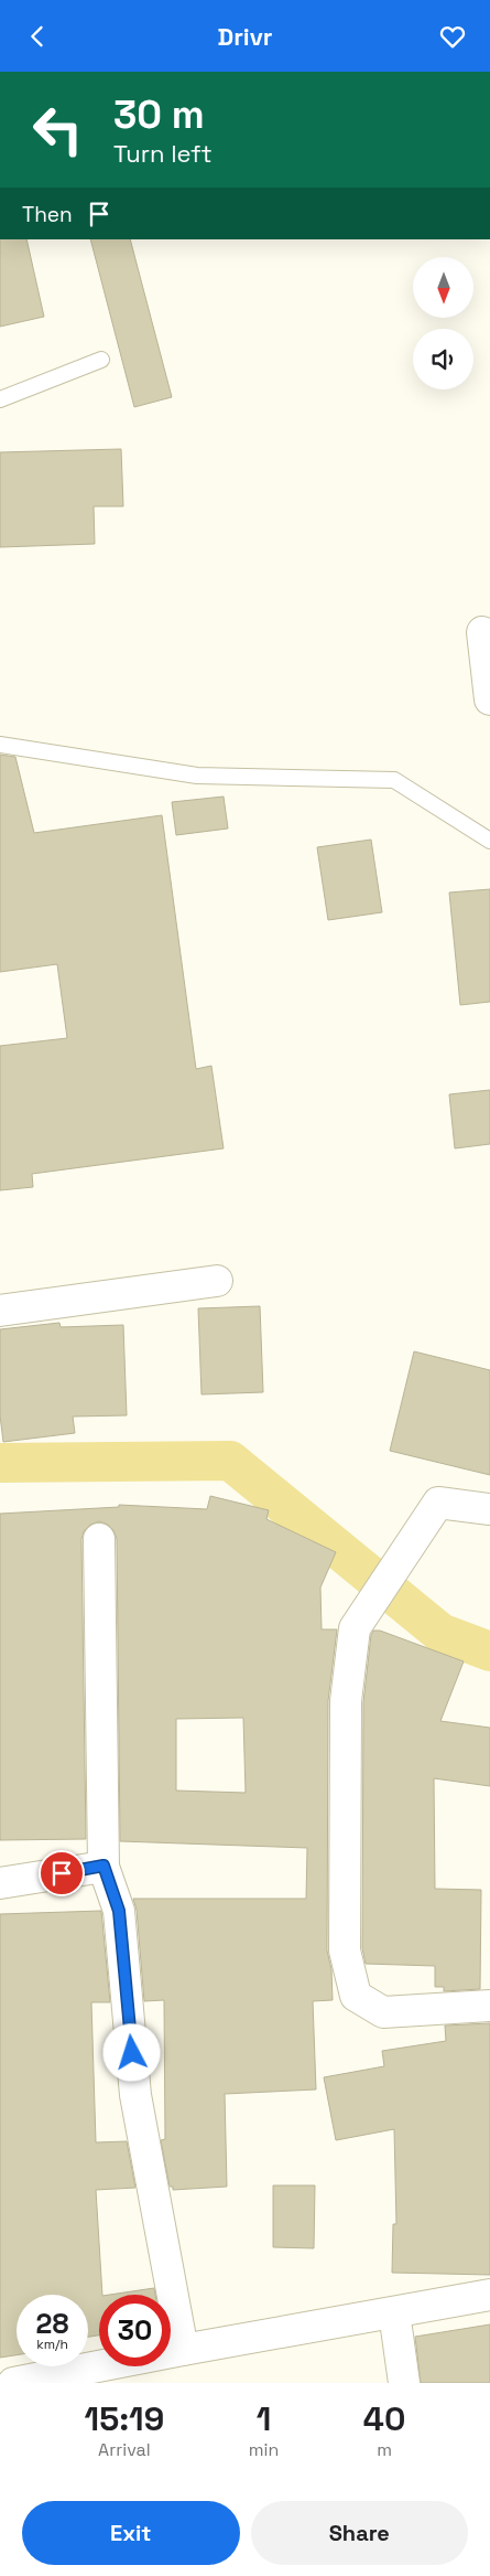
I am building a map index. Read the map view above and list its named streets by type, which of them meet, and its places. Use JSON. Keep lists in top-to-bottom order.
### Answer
{
  "north": "bottom",
  "page": {
    "header": "Drivr",
    "turn": ["30 m", "Turn left"],
    "then": "Then",
    "speed": "28 km/h",
    "limit": "30",
    "eta": [
      "15:19",
      "Arrival",
      "1",
      "min",
      "40",
      "m"
    ],
    "buttons": ["Exit", "Share"]
  }
}
